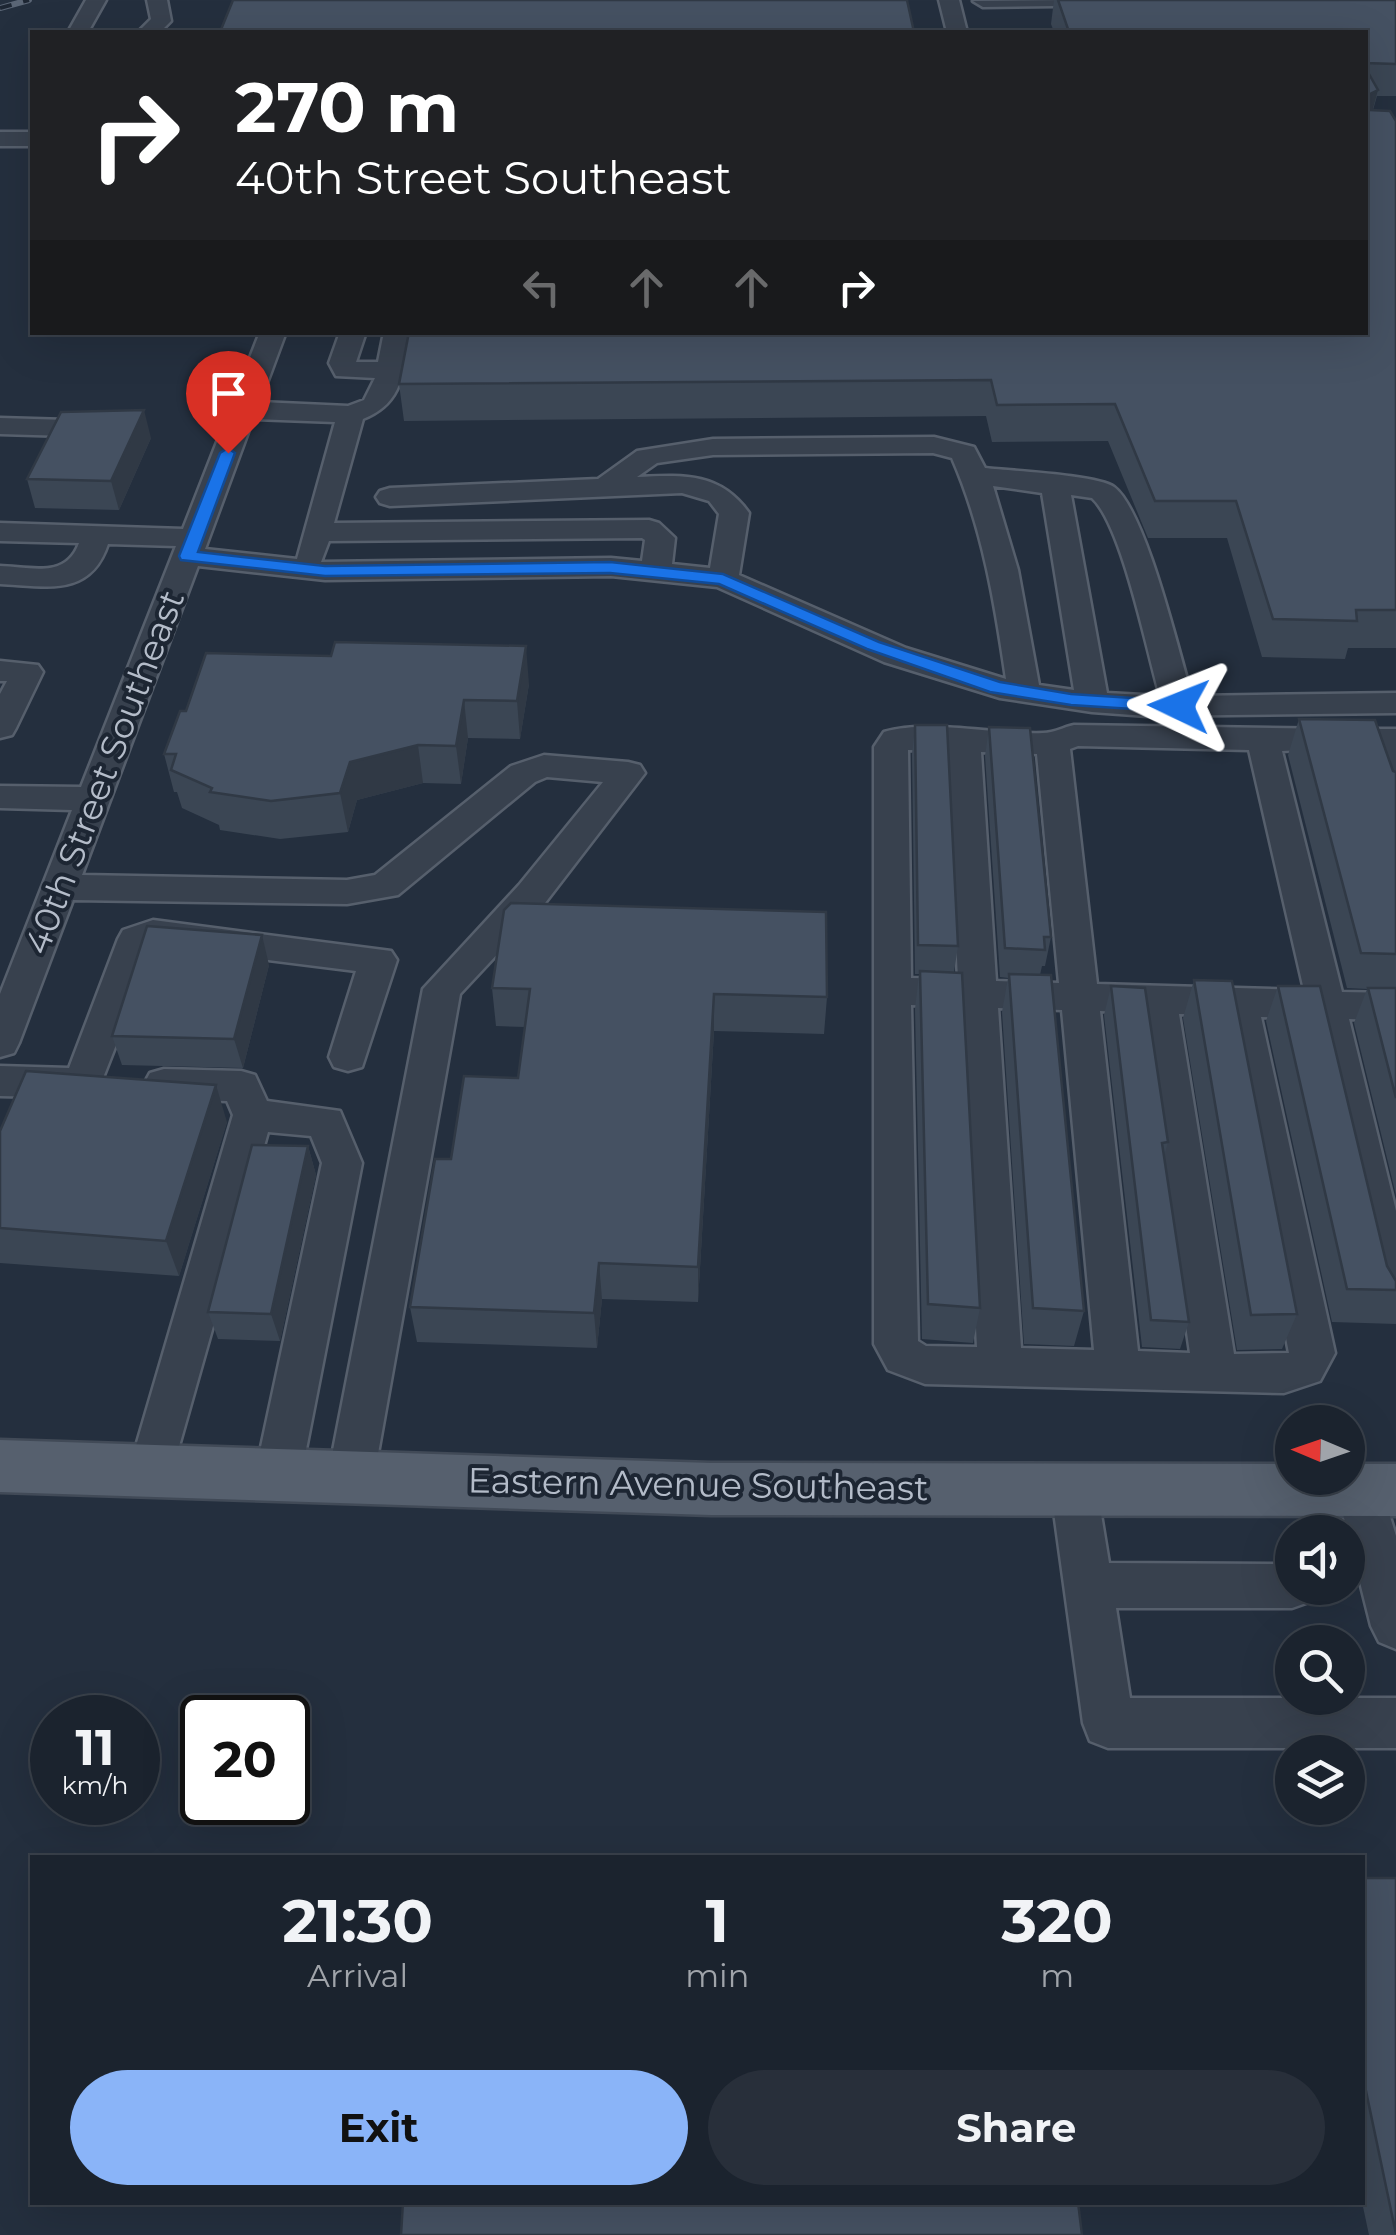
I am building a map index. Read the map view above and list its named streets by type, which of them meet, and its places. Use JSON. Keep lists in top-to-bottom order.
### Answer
{
  "streets": {
    "main road": ["Eastern Avenue Southeast"],
    "street": ["40th Street Southeast"]
  },
  "north": "left",
  "page": {
    "turn": ["270 m", "40th Street Southeast"],
    "speed": "11 km/h",
    "limit": "20",
    "eta": [
      "21:30",
      "Arrival",
      "1",
      "min",
      "320",
      "m"
    ],
    "buttons": ["Exit", "Share"]
  }
}
